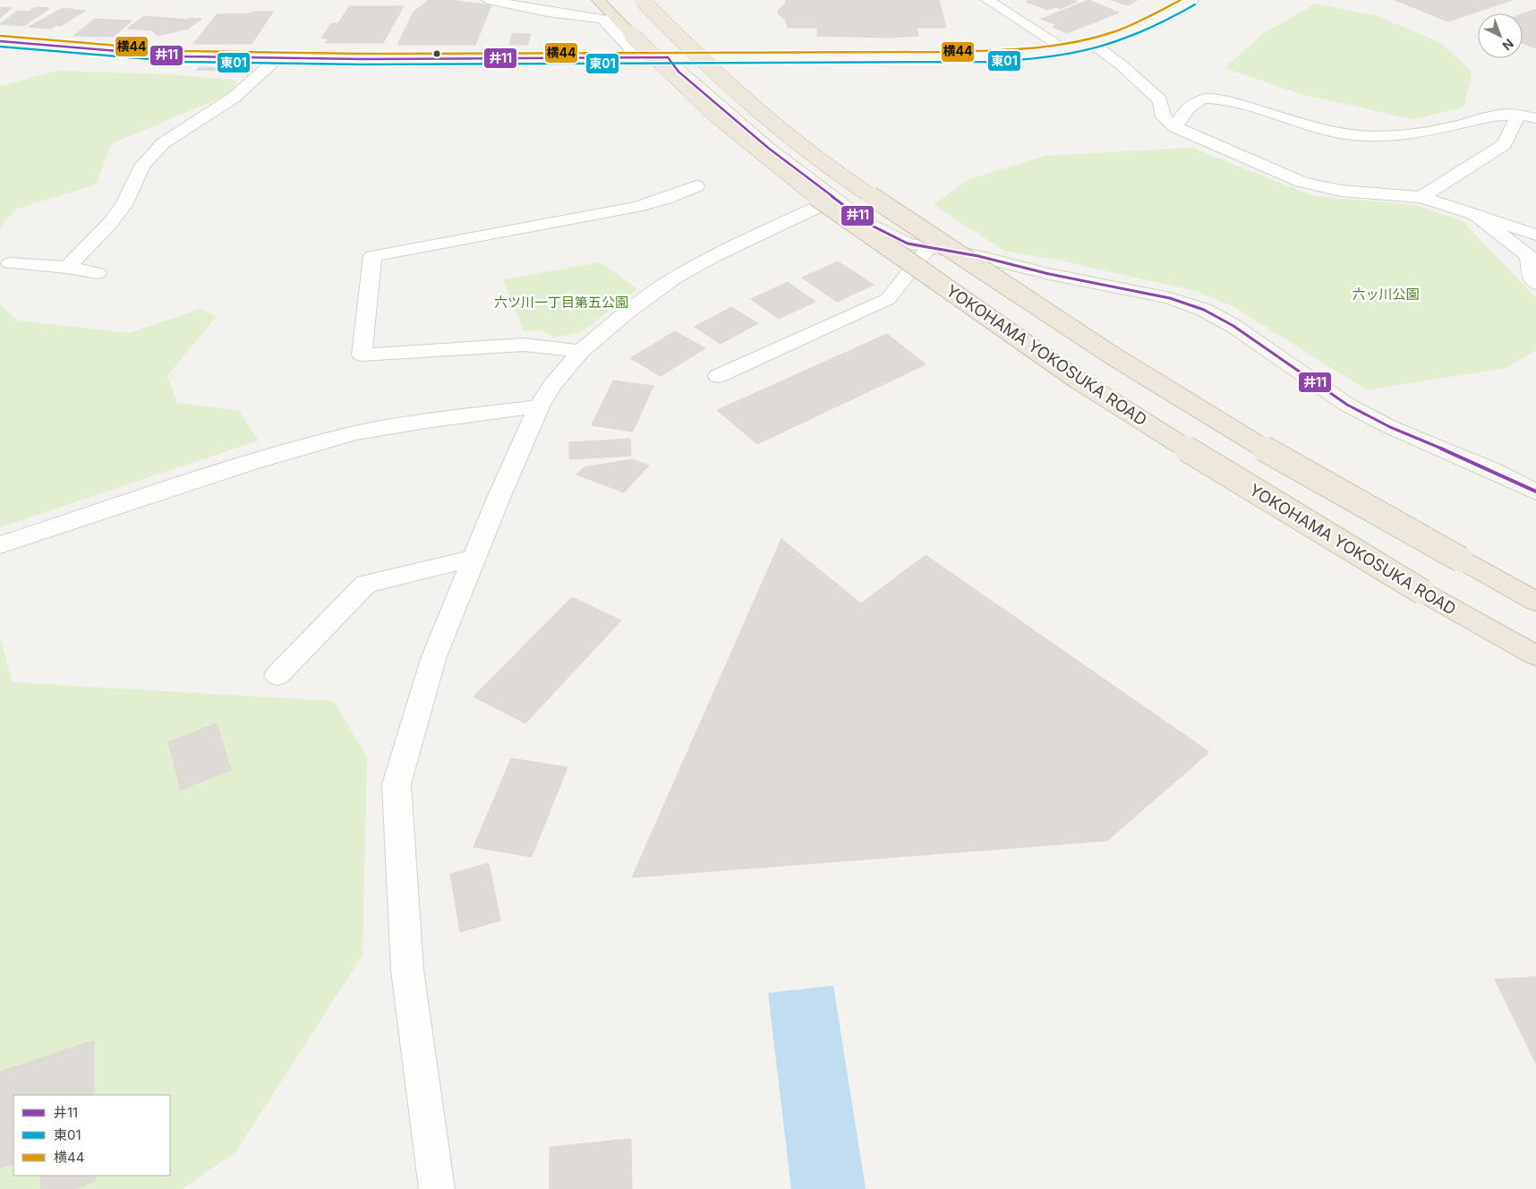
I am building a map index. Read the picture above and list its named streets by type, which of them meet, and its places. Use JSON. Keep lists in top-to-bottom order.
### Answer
{
  "streets": {
    "highway": ["YOKOHAMA YOKOSUKA ROAD"]
  },
  "parks": ["六ッ川公園", "六ツ川一丁目第五公園"],
  "lines": ["transit line 横44", "transit line 東01", "transit line 井11"],
  "legend": ["井11", "東01", "横44"],
  "north": "bottom right"
}
